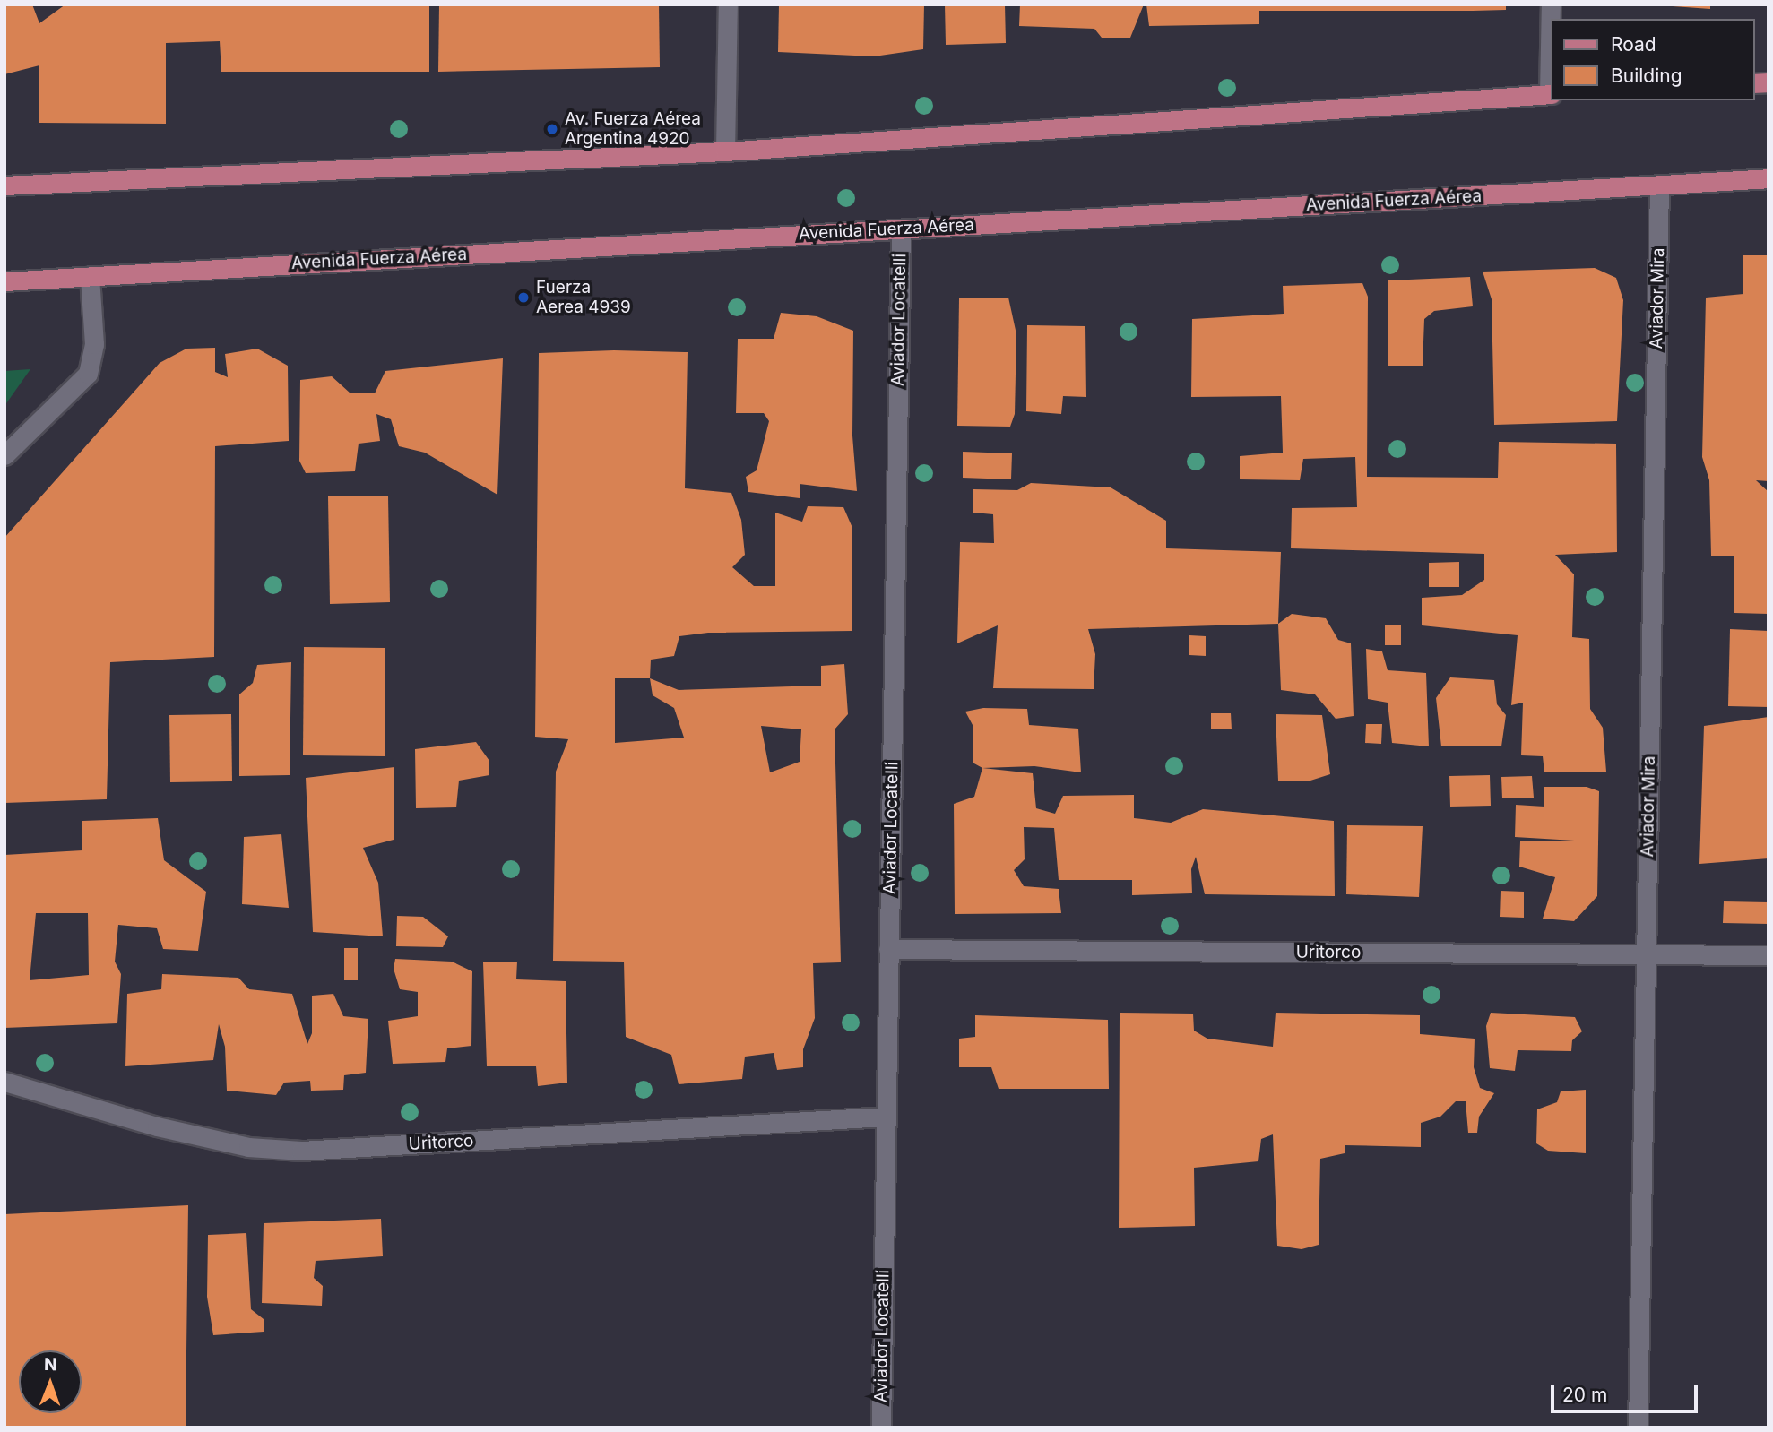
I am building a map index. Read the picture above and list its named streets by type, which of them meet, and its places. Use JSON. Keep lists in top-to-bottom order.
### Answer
{
  "streets": {
    "main road": ["Avenida Fuerza Aérea"],
    "street": ["Aviador Mira", "Aviador Locatelli", "Uritorco"]
  },
  "crossings": [
    ["Avenida Fuerza Aérea", "Aviador Mira"],
    ["Avenida Fuerza Aérea", "Aviador Locatelli"],
    ["Aviador Mira", "Uritorco"],
    ["Aviador Locatelli", "Uritorco"]
  ],
  "places": ["Av. Fuerza Aérea Argentina 4920", "Fuerza Aerea 4939"],
  "legend": ["Road", "Building"],
  "scale_bar": "20 m",
  "north": "top"
}
